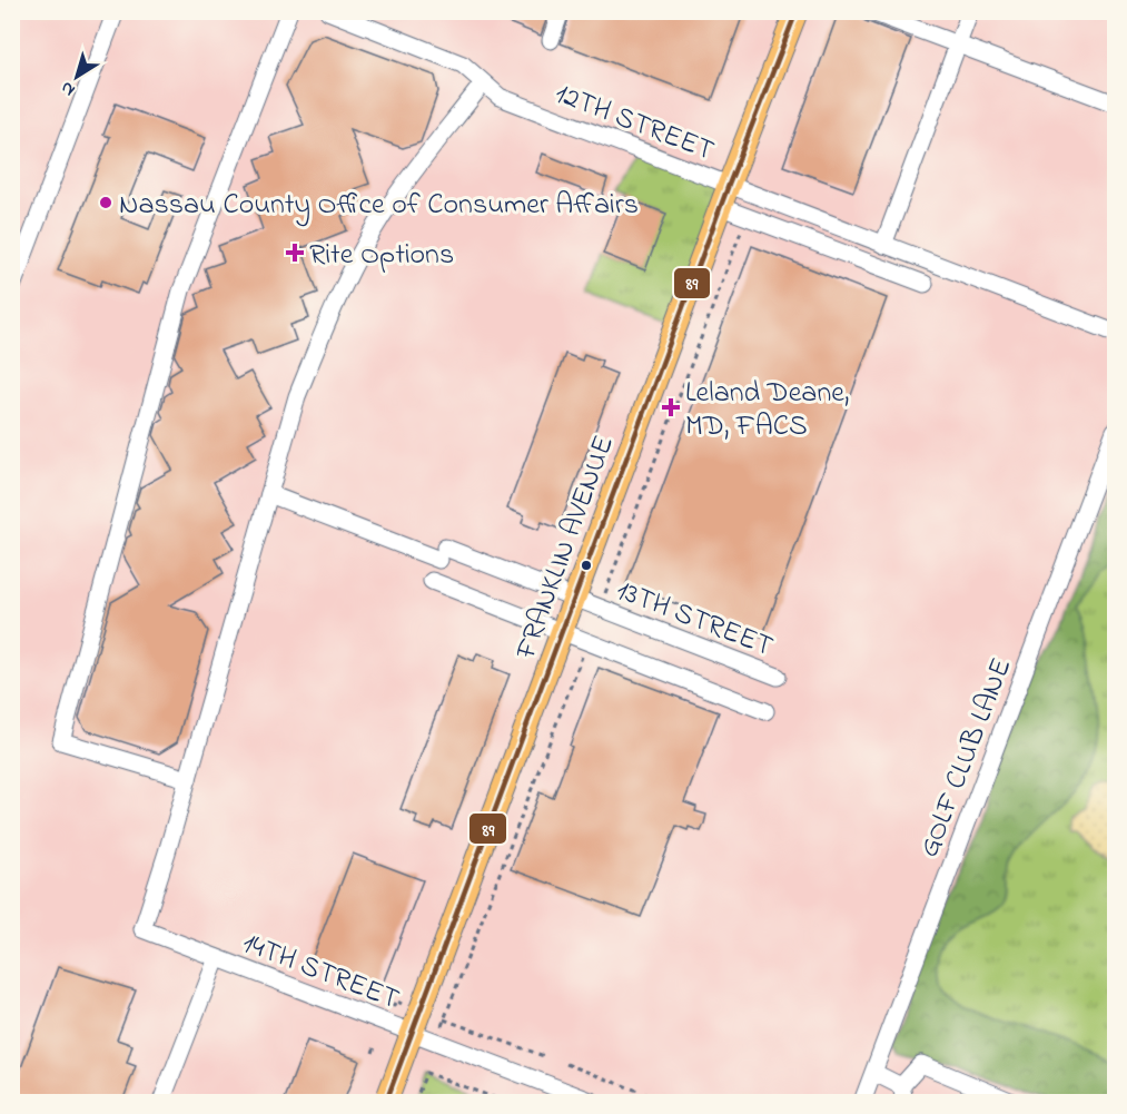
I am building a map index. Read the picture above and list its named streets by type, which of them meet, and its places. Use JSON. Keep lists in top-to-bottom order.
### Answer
{
  "streets": {
    "main road": ["FRANKLIN AVENUE"],
    "street": [
      "12TH STREET",
      "13TH STREET",
      "GOLF CLUB LANE",
      "14TH STREET"
    ]
  },
  "crossings": [
    ["12TH STREET", "FRANKLIN AVENUE"],
    ["FRANKLIN AVENUE", "13TH STREET"],
    ["FRANKLIN AVENUE", "14TH STREET"]
  ],
  "places": {
    "other": ["Nassau County Office of Consumer Affairs"],
    "health": ["Rite Options", "Leland Deane, MD, FACS"]
  },
  "lines": ["transit line 89"],
  "north": "bottom left"
}
